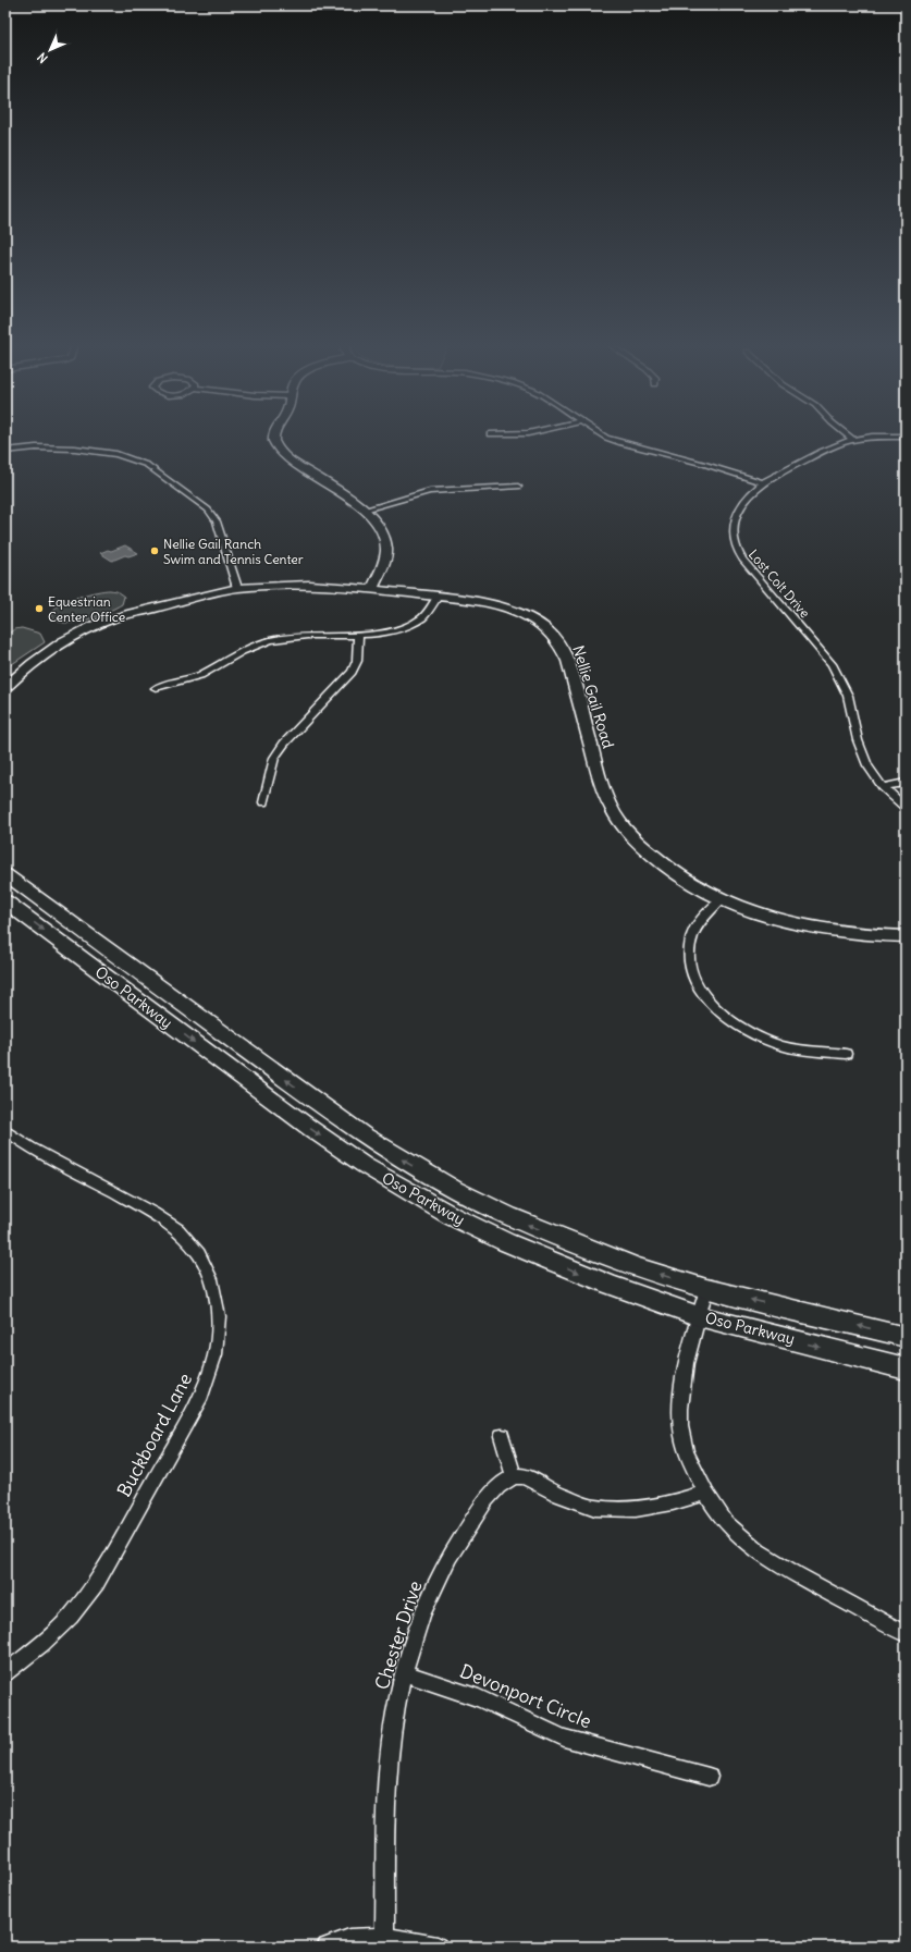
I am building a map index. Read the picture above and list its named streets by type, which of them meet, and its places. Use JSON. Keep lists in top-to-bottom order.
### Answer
{
  "streets": {
    "main road": ["Oso Parkway"],
    "street": [
      "Lost Colt Drive",
      "Nellie Gail Road",
      "Buckboard Lane",
      "Chester Drive",
      "Devonport Circle"
    ]
  },
  "crossings": [
    ["Chester Drive", "Devonport Circle"]
  ],
  "places": ["Nellie Gail Ranch Swim and Tennis Center", "Equestrian Center Office"],
  "north": "bottom left"
}
